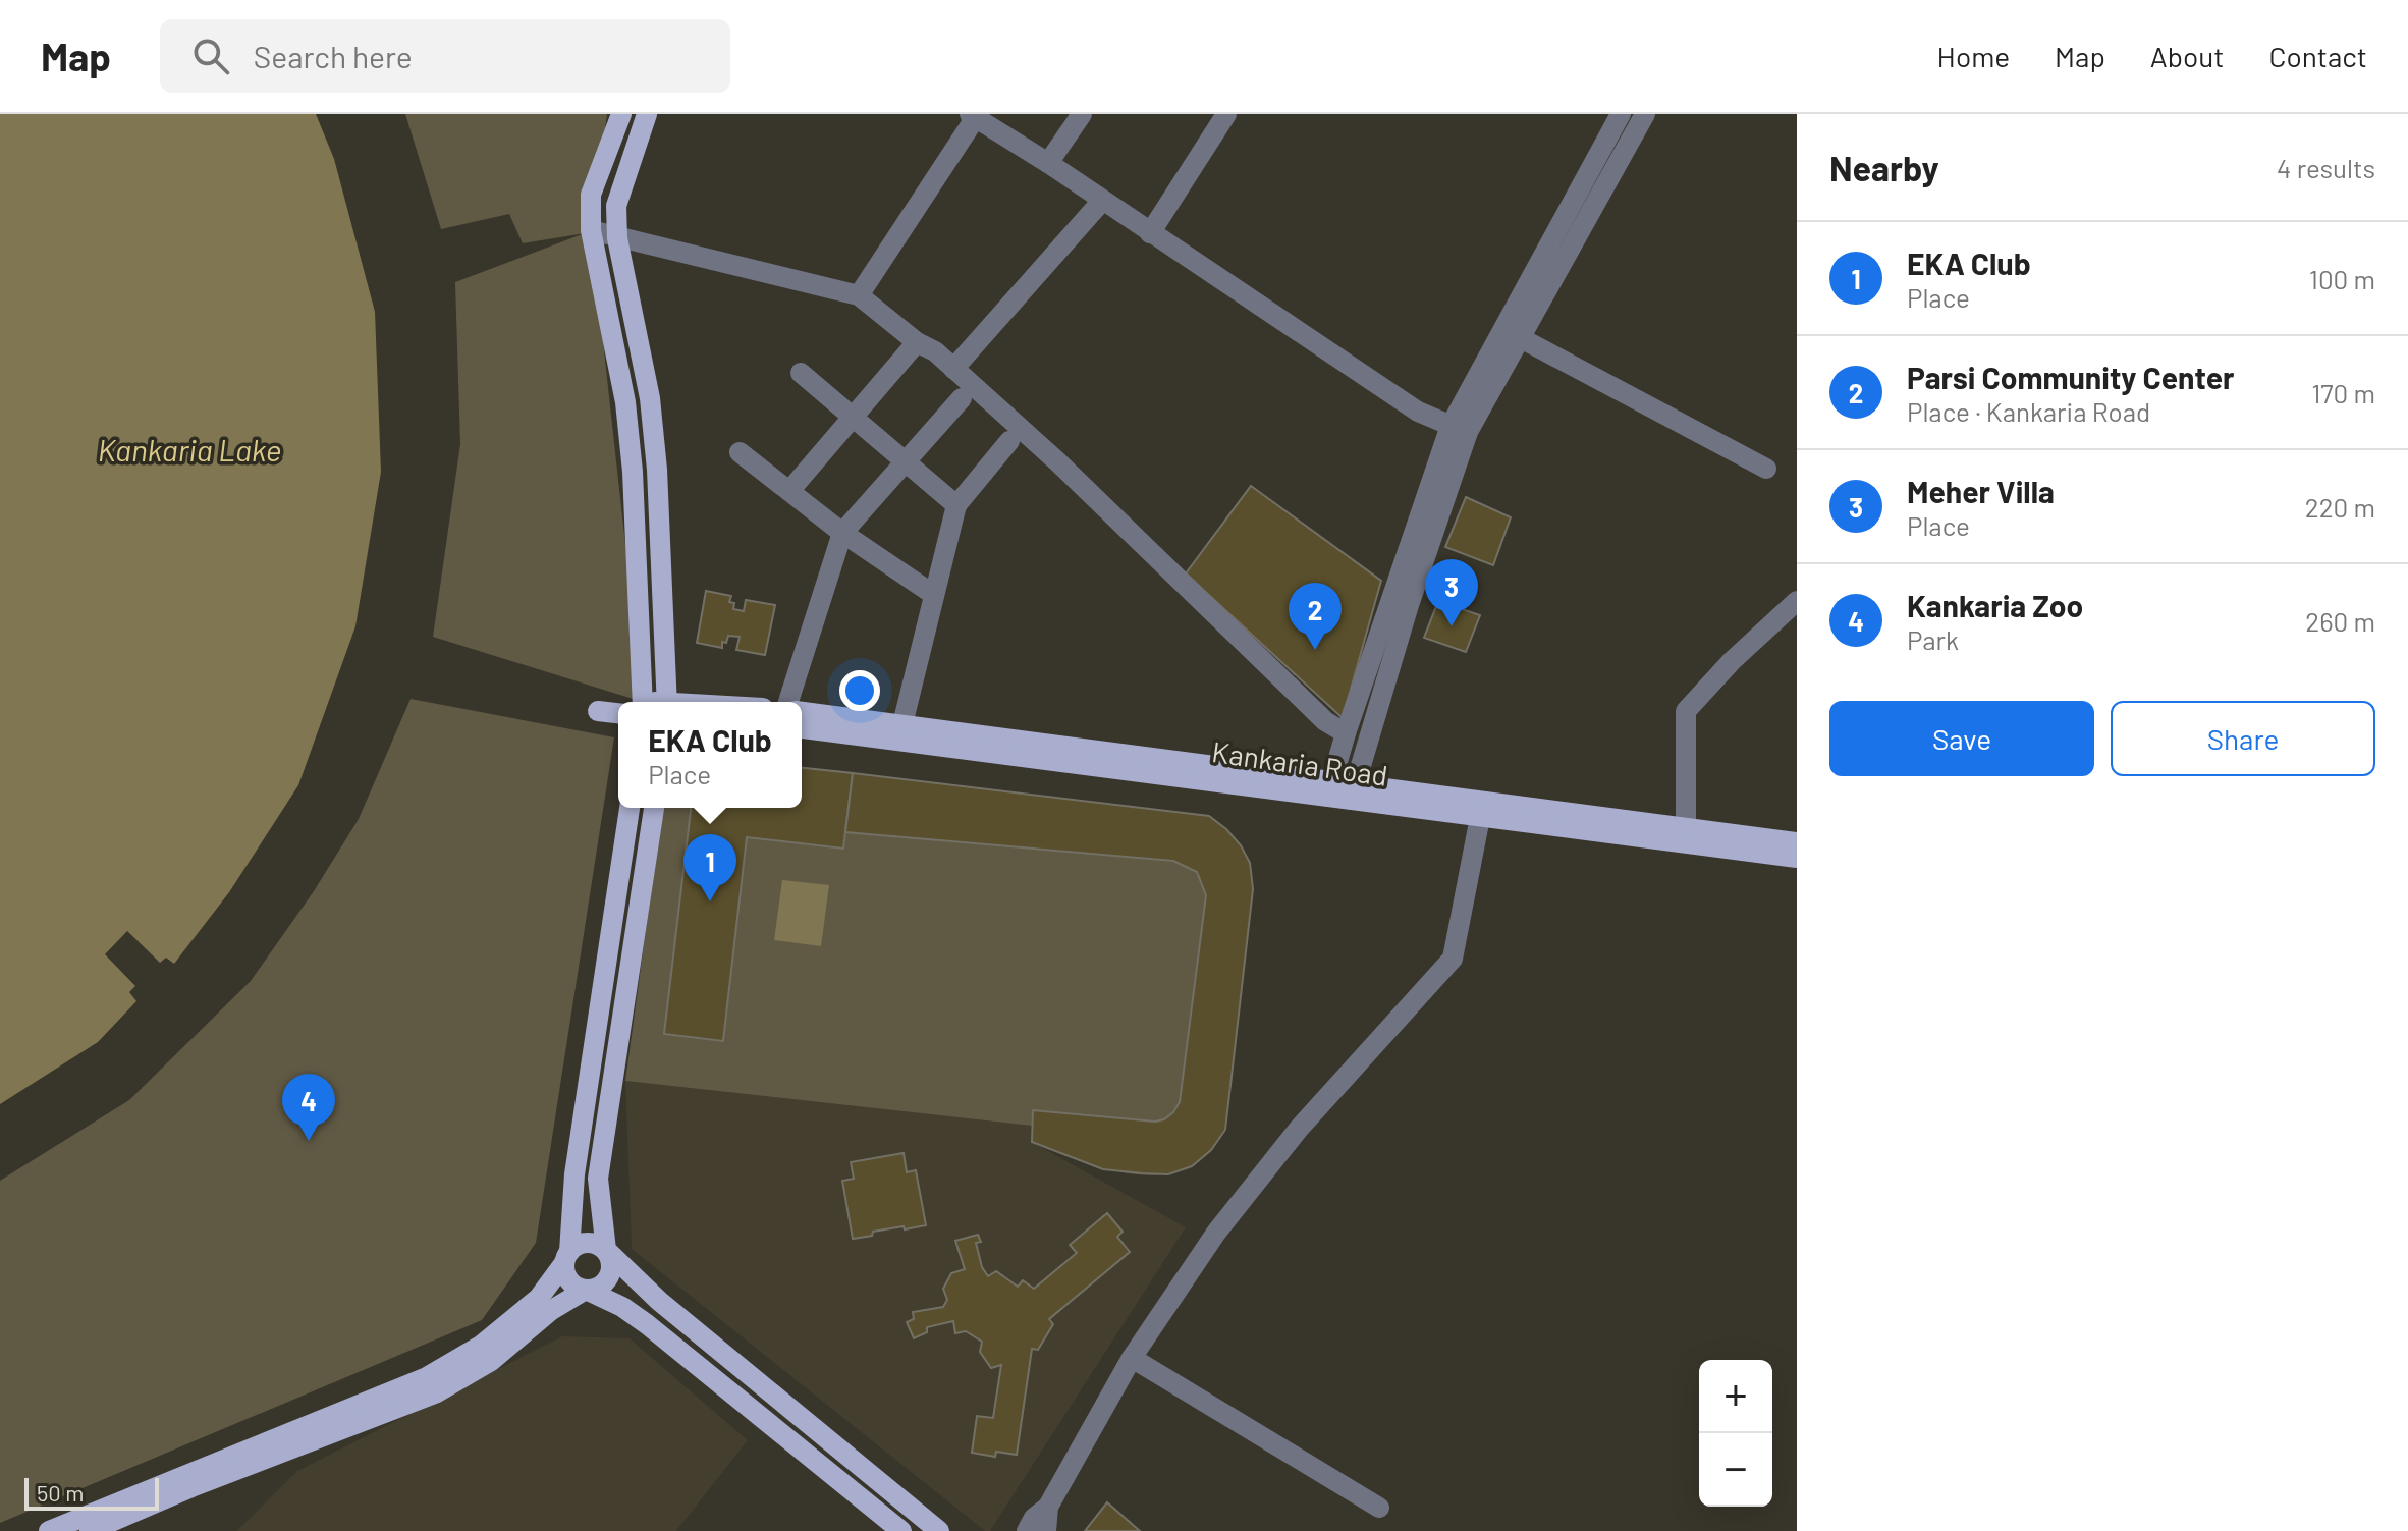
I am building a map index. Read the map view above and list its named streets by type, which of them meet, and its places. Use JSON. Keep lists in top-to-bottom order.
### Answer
{
  "streets": {
    "main road": ["Kankaria Road"]
  },
  "water": ["Kankaria Lake"],
  "scale_bar": "50 m",
  "page": {
    "header": "Map",
    "search": "Search here",
    "nav": [
      "Home",
      "Map",
      "About",
      "Contact"
    ],
    "heading": ["Nearby", "4 results"],
    "list": [
      {
        "mark": "1",
        "name": "EKA Club",
        "note": "Place",
        "value": "100 m"
      },
      {
        "mark": "2",
        "name": "Parsi Community Center",
        "note": "Place · Kankaria Road",
        "value": "170 m"
      },
      {
        "mark": "3",
        "name": "Meher Villa",
        "note": "Place",
        "value": "220 m"
      },
      {
        "mark": "4",
        "name": "Kankaria Zoo",
        "note": "Park",
        "value": "260 m"
      }
    ],
    "pins": [
      "3",
      "2",
      "1",
      "4"
    ],
    "buttons": ["Save", "Share"],
    "popup": ["EKA Club", "Place"],
    "map_buttons": ["+", "−"],
    "scale": "50 m"
  }
}
